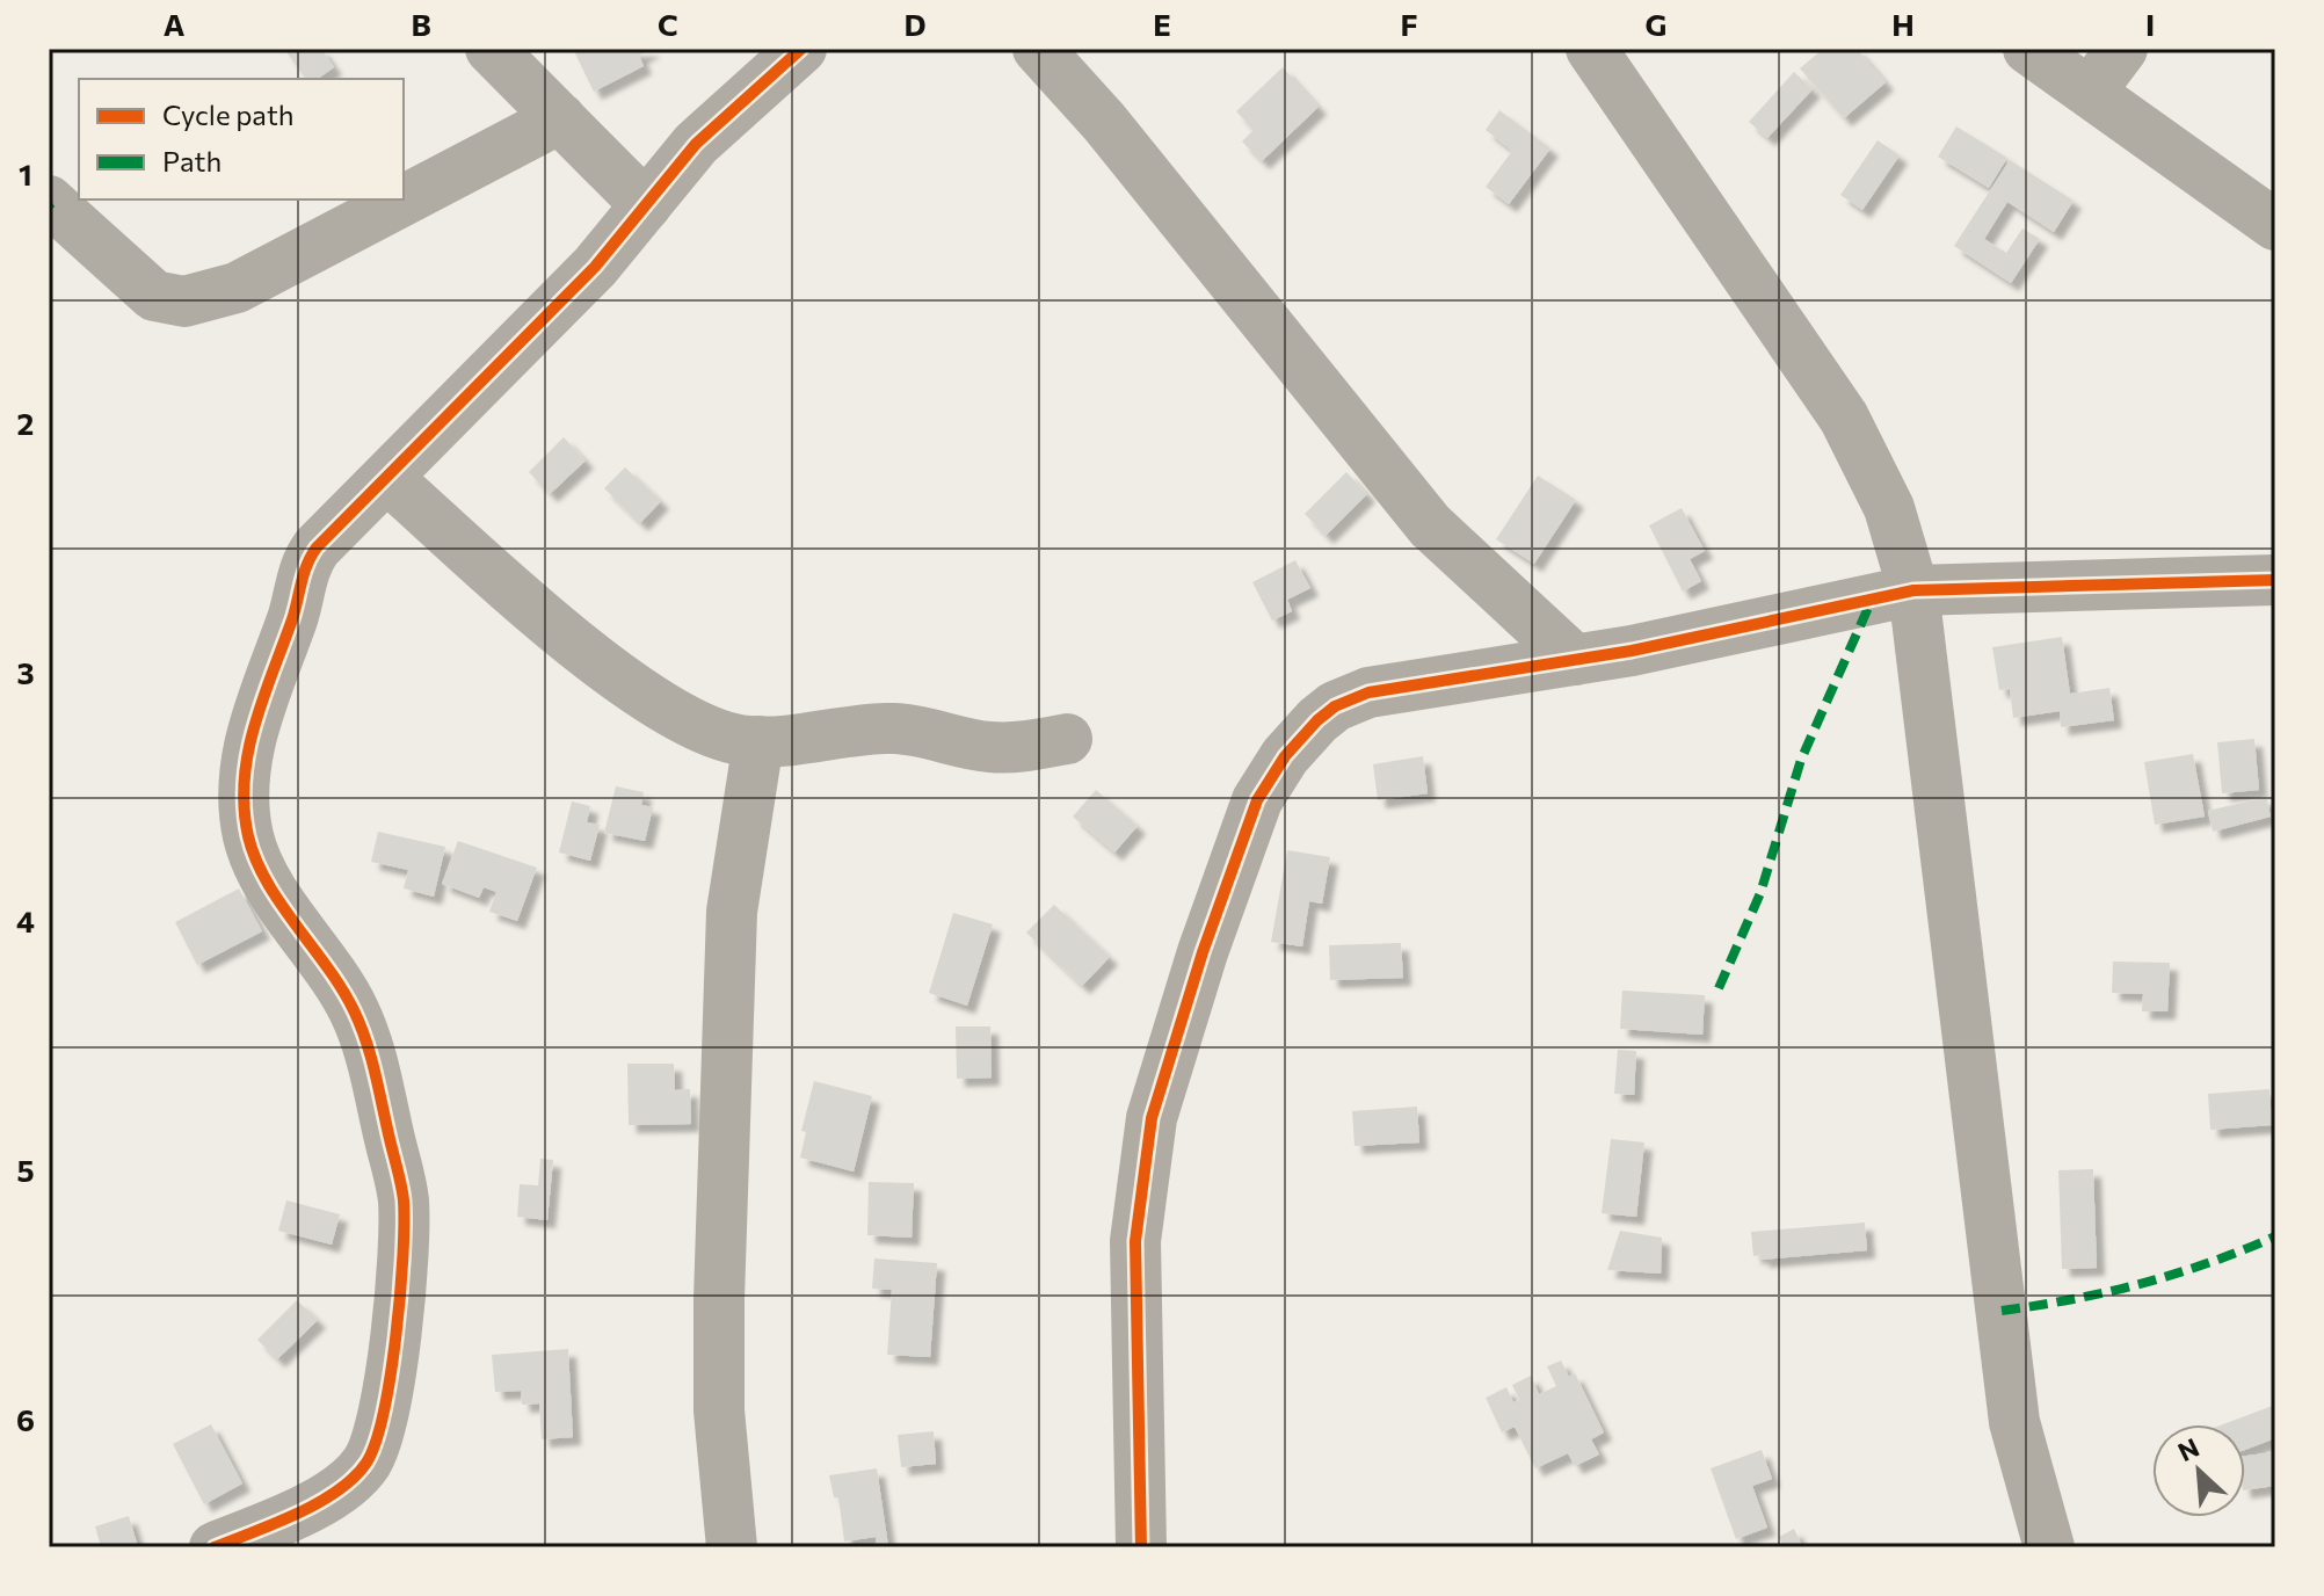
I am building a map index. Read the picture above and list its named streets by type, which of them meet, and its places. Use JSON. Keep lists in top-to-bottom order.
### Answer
{
  "legend": ["Cycle path", "Path"],
  "north": "top left",
  "grid": {
    "columns": [
      "A",
      "B",
      "C",
      "D",
      "E",
      "F",
      "G",
      "H",
      "I"
    ],
    "rows": [
      "1",
      "2",
      "3",
      "4",
      "5",
      "6"
    ]
  }
}
